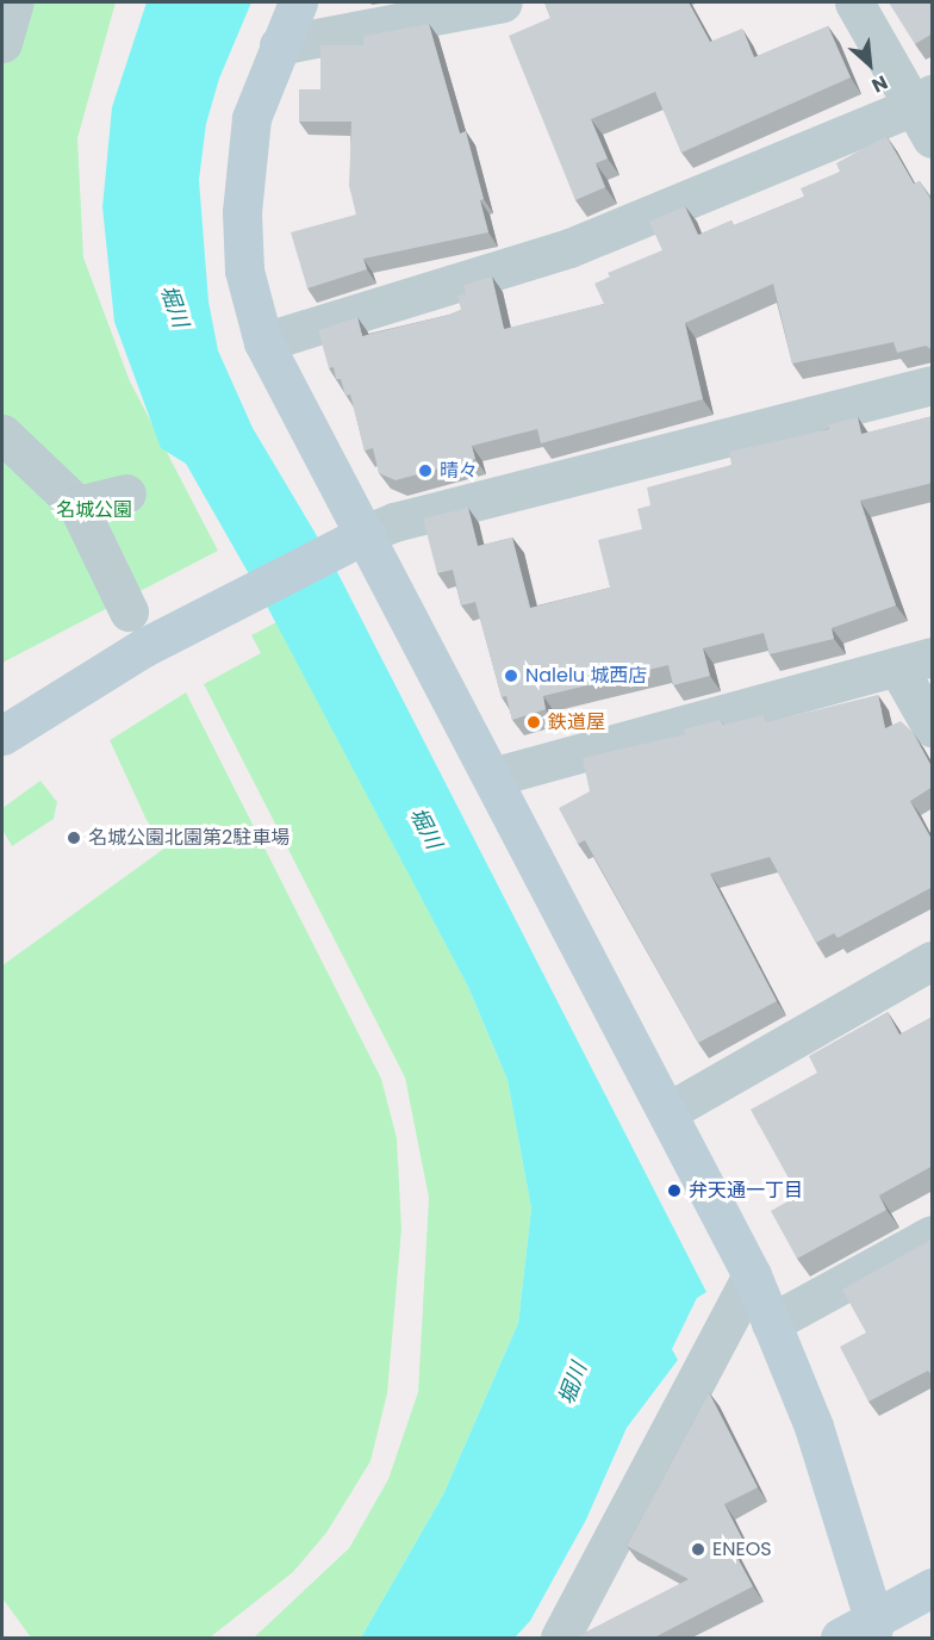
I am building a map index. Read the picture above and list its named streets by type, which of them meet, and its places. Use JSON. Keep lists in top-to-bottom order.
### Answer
{
  "water": ["堀川"],
  "parks": ["名城公園"],
  "places": [
    "晴々",
    "Nalelu 城西店",
    "鉄道屋",
    "名城公園北園第2駐車場",
    "弁天通一丁目",
    "ENEOS"
  ],
  "north": "bottom right"
}
